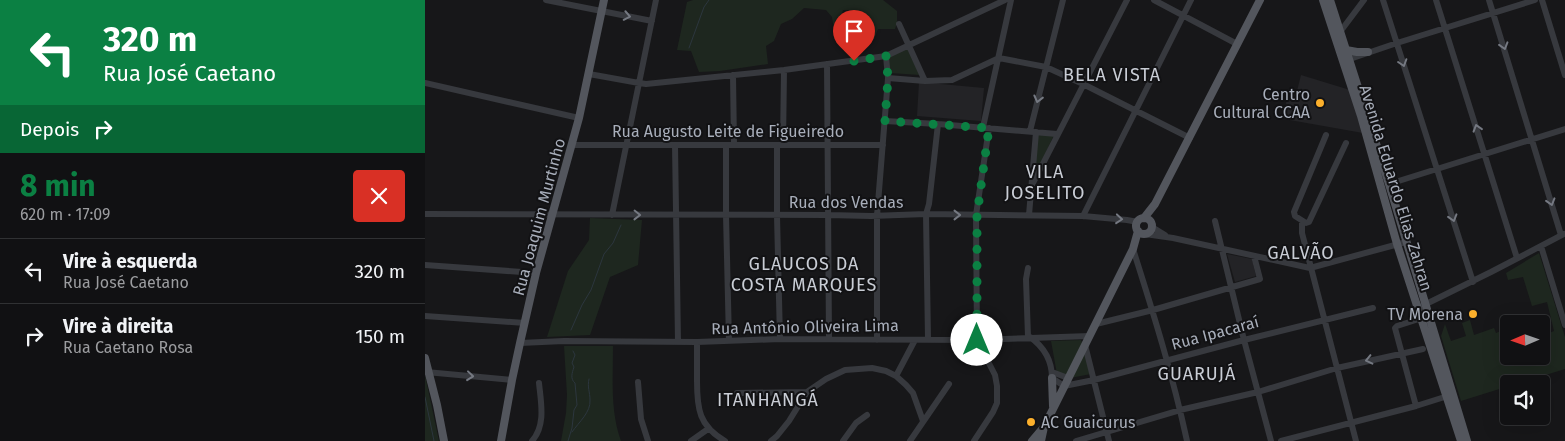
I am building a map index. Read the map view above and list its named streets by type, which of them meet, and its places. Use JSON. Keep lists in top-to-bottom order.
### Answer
{
  "streets": {
    "main road": ["Avenida Eduardo Elias Zahran", "Rua Joaquim Murtinho"],
    "street": [
      "Rua Augusto Leite de Figueiredo",
      "Rua dos Vendas",
      "Rua Antônio Oliveira Lima",
      "Rua Ipacaraí"
    ]
  },
  "crossings": [
    ["Rua Augusto Leite de Figueiredo", "Rua Joaquim Murtinho"],
    ["Rua dos Vendas", "Rua Joaquim Murtinho"],
    ["Rua Joaquim Murtinho", "Rua Antônio Oliveira Lima"]
  ],
  "districts": [
    "BELA VISTA",
    "VILA JOSELITO",
    "GALVÃO",
    "GLAUCOS DA COSTA MARQUES",
    "GUARUJÁ",
    "ITANHANGÁ"
  ],
  "places": ["Centro Cultural CCAA", "TV Morena", "AC Guaicurus"],
  "north": "left",
  "page": {
    "turn": ["320 m", "Rua José Caetano"],
    "then": "Depois",
    "heading": ["8 min", "620 m · 17:09"],
    "list": [
      {
        "name": "Vire à esquerda",
        "note": "Rua José Caetano",
        "value": "320 m"
      },
      {
        "name": "Vire à direita",
        "note": "Rua Caetano Rosa",
        "value": "150 m"
      }
    ]
  }
}
